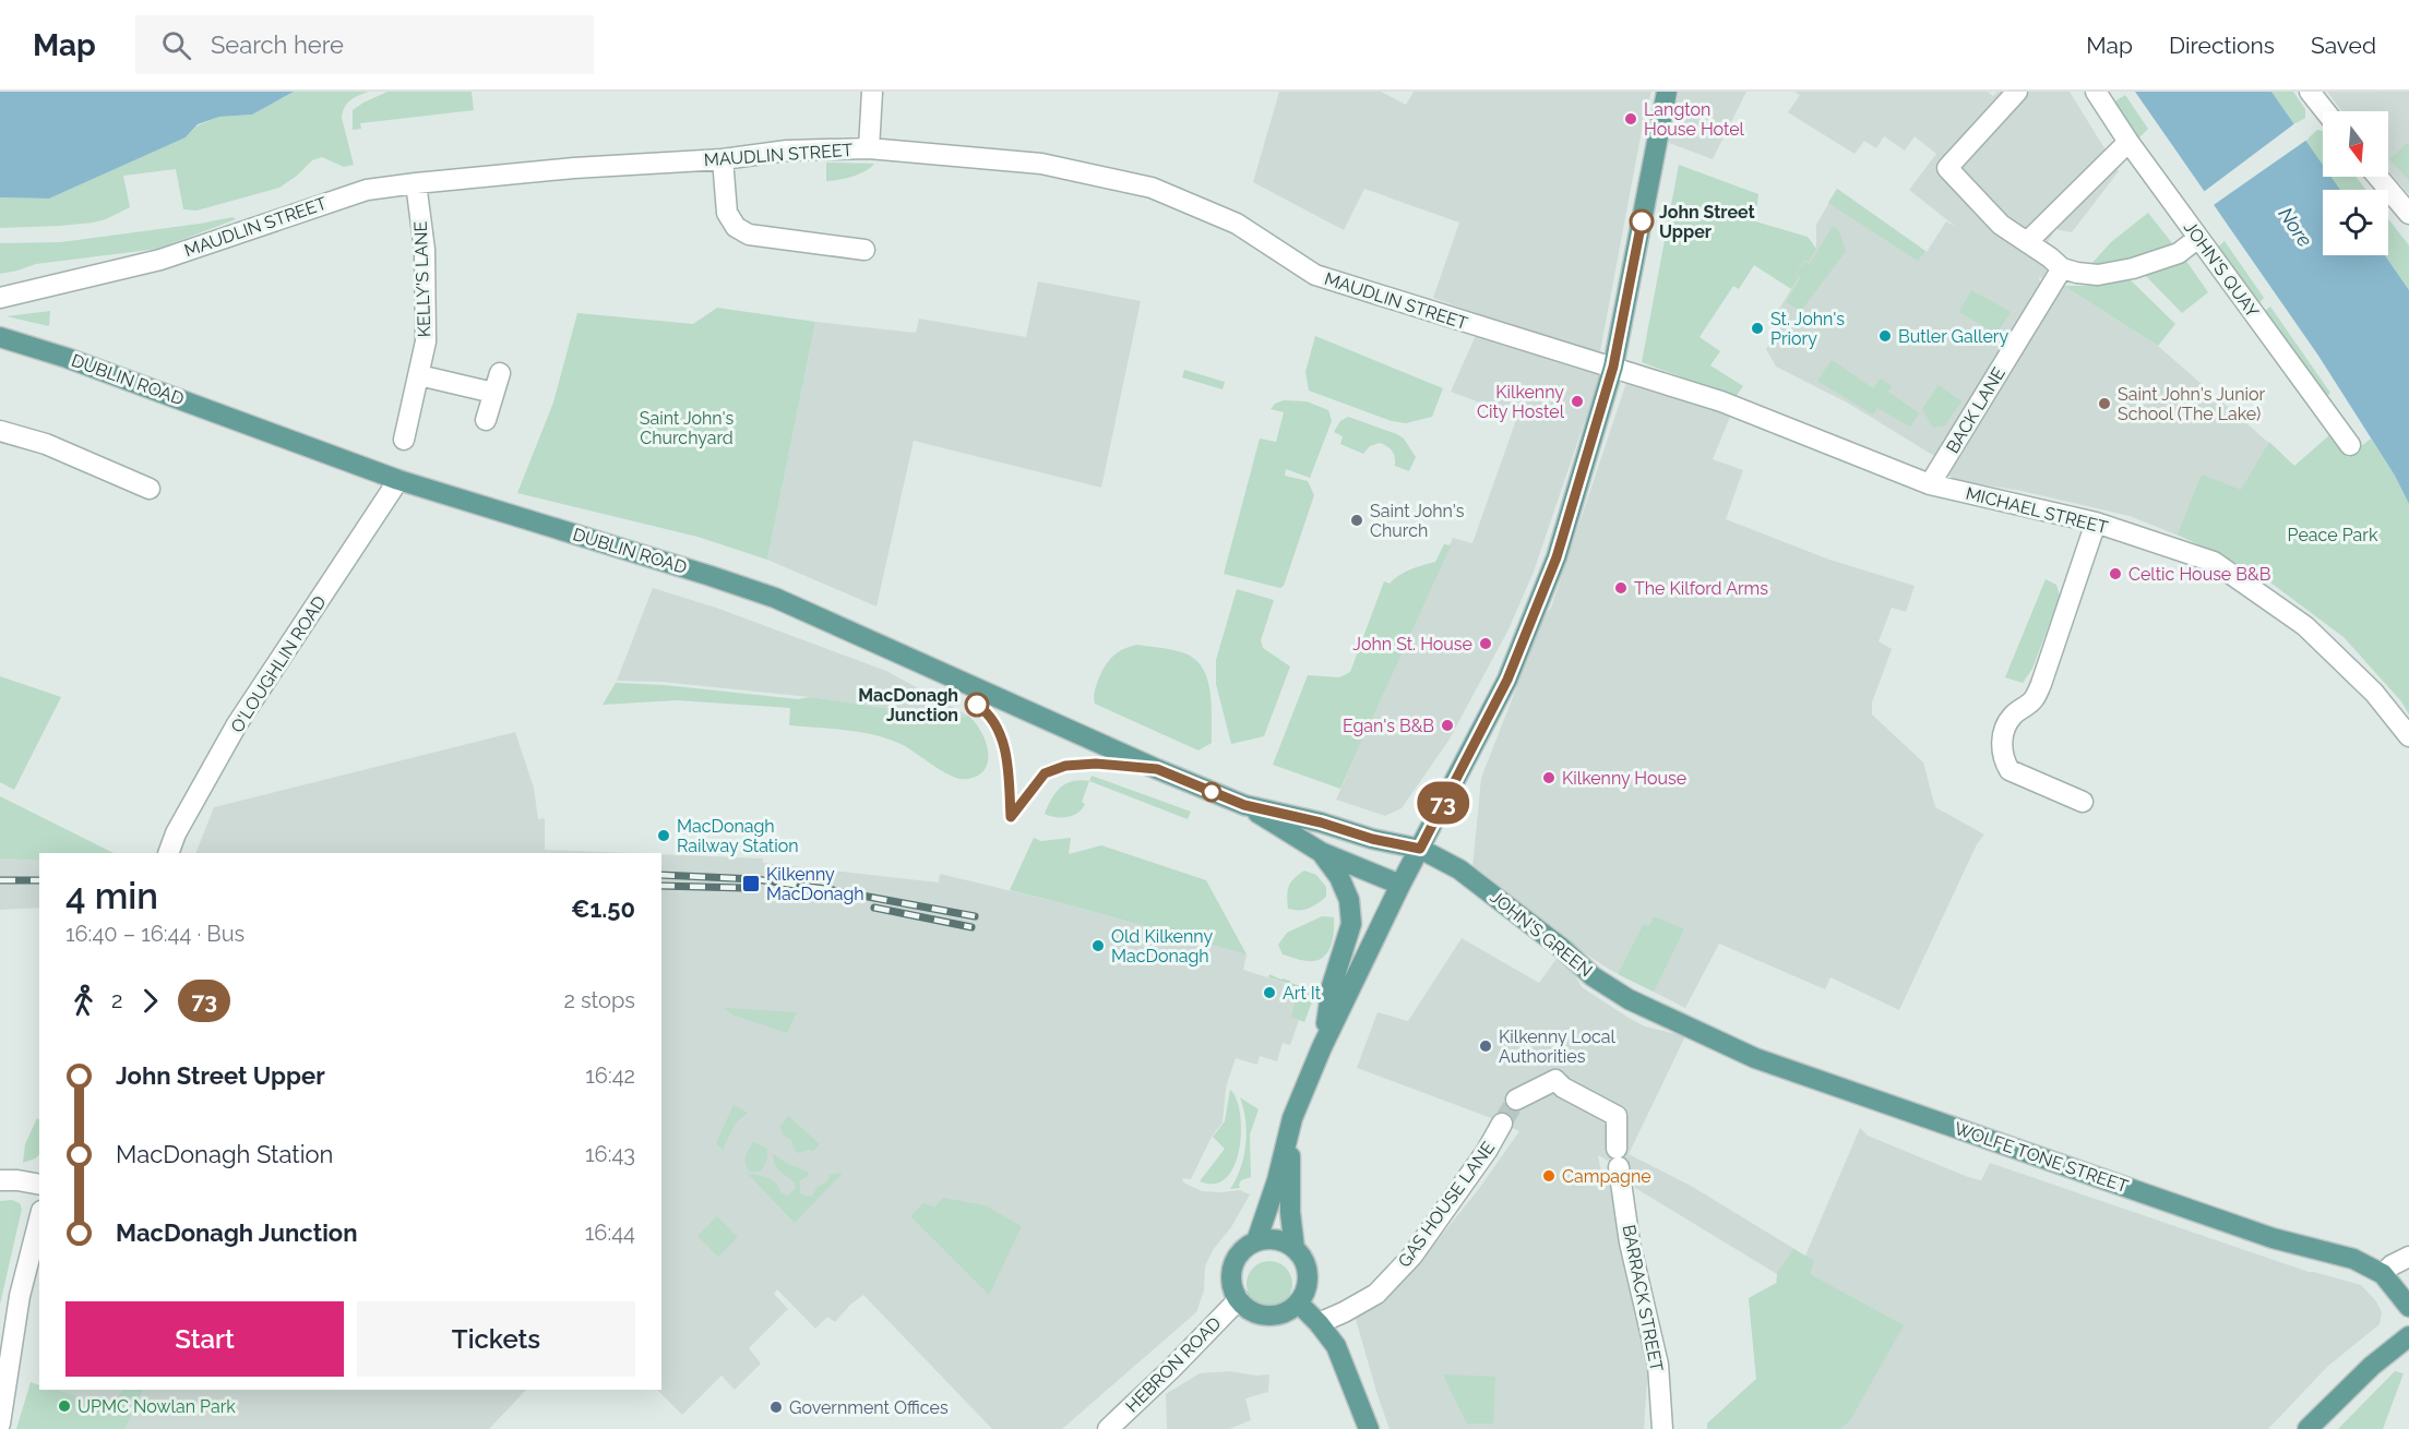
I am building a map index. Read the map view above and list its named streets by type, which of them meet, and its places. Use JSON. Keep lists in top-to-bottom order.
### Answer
{
  "streets": {
    "main road": ["DUBLIN ROAD", "JOHN'S GREEN", "WOLFE TONE STREET"],
    "street": [
      "MAUDLIN STREET",
      "JOHN'S QUAY",
      "KELLY'S LANE",
      "BACK LANE",
      "MICHAEL STREET",
      "O'LOUGHLIN ROAD",
      "GAS HOUSE LANE",
      "BARRACK STREET",
      "HEBRON ROAD"
    ]
  },
  "crossings": [
    ["MAUDLIN STREET", "KELLY'S LANE"],
    ["MAUDLIN STREET", "MICHAEL STREET"],
    ["DUBLIN ROAD", "O'LOUGHLIN ROAD"],
    ["DUBLIN ROAD", "JOHN'S GREEN"],
    ["BACK LANE", "MICHAEL STREET"],
    ["JOHN'S GREEN", "WOLFE TONE STREET"]
  ],
  "water": ["Nore"],
  "parks": ["Saint John's Churchyard", "Peace Park"],
  "places": {
    "other": [
      "Langton House Hotel",
      "John Street Upper",
      "St. John's Priory",
      "Butler Gallery",
      "Kilkenny City Hostel",
      "Saint John's Junior School (The Lake)",
      "Saint John's Church",
      "Celtic House B&B",
      "The Kilford Arms",
      "John St. House",
      "MacDonagh Junction",
      "Egan's B&B",
      "Kilkenny House",
      "MacDonagh Railway Station",
      "Old Kilkenny MacDonagh",
      "Art It",
      "Kilkenny Local Authorities",
      "Campagne",
      "UPMC Nowlan Park",
      "Government Offices"
    ],
    "transit": ["Kilkenny MacDonagh"]
  },
  "lines": ["bus line 73"],
  "north": "bottom",
  "page": {
    "header": "Map",
    "search": "Search here",
    "nav": ["Map", "Directions", "Saved"],
    "on_map": "73",
    "heading": ["4 min", "16:40 – 16:44 · Bus", "€1.50"],
    "legs": ["2", "73", "2 stops"],
    "list": [
      {
        "name": "John Street Upper",
        "value": "16:42"
      },
      {
        "name": "MacDonagh Station",
        "value": "16:43"
      },
      {
        "name": "MacDonagh Junction",
        "value": "16:44"
      }
    ],
    "buttons": ["Start", "Tickets"]
  }
}
